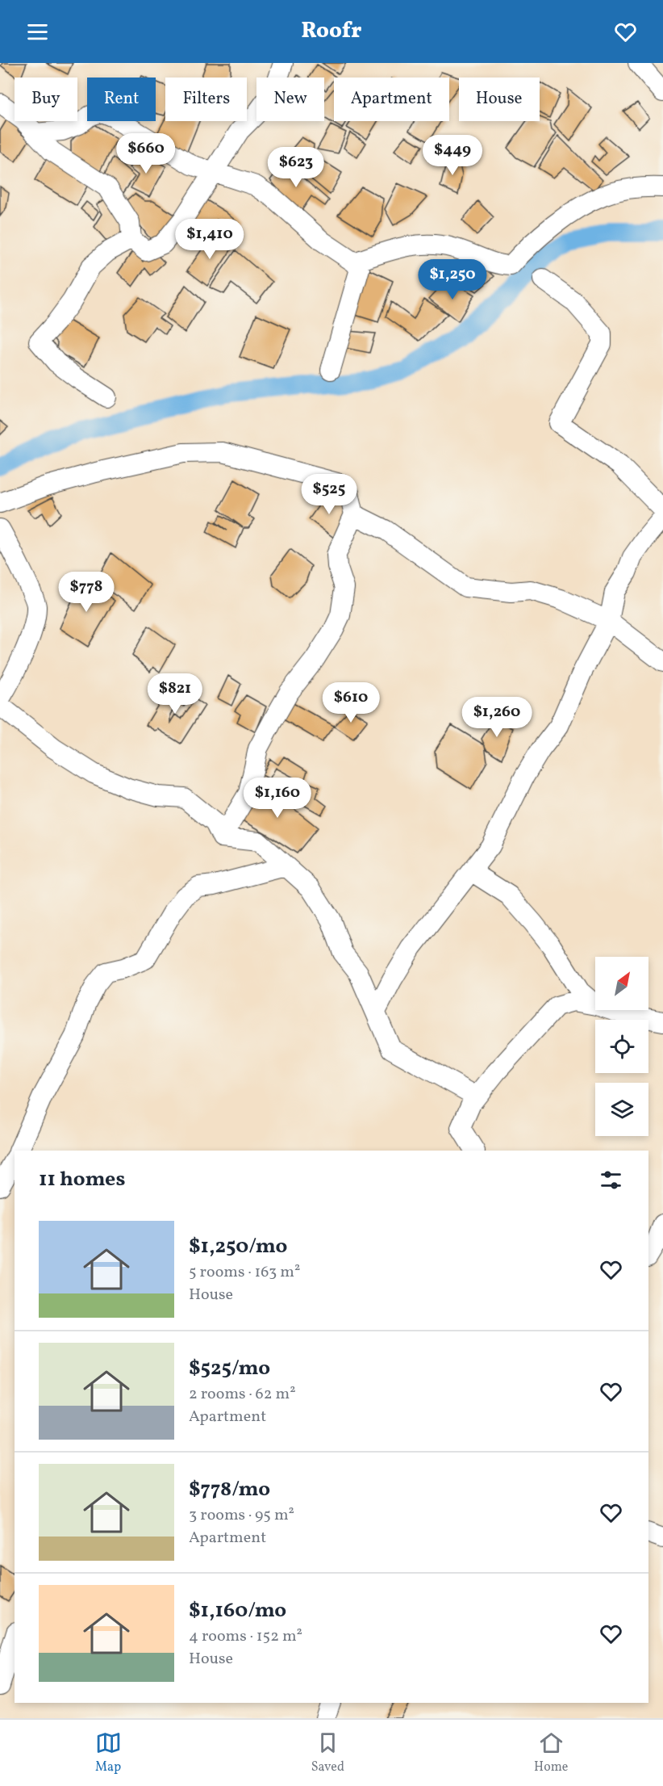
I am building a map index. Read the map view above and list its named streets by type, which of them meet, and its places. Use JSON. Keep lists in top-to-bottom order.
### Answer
{
  "north": "top right",
  "page": {
    "header": "Roofr",
    "chip": [
      "Buy",
      "Rent",
      "Filters",
      "New",
      "Apartment",
      "House"
    ],
    "price": [
      "$660",
      "$449",
      "$623",
      "$1,410",
      "$1,250",
      "$525",
      "$778",
      "$821",
      "$610",
      "$1,260",
      "$1,160"
    ],
    "heading": "11 homes",
    "list": [
      {
        "name": "$1,250/mo",
        "note": "5 rooms · 163 m² · House"
      },
      {
        "name": "$525/mo",
        "note": "2 rooms · 62 m² · Apartment"
      },
      {
        "name": "$778/mo",
        "note": "3 rooms · 95 m² · Apartment"
      },
      {
        "name": "$1,160/mo",
        "note": "4 rooms · 152 m² · House"
      }
    ],
    "tabs": ["Map", "Saved", "Home"]
  }
}
